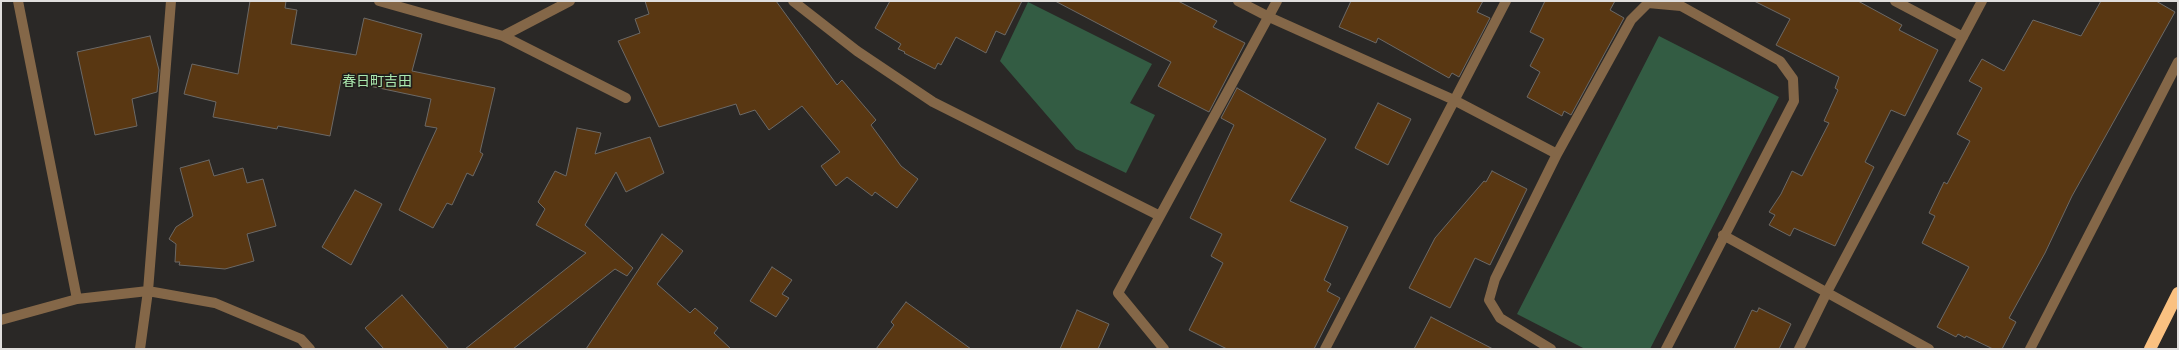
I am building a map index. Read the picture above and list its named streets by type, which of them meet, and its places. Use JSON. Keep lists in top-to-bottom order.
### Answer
{
  "districts": ["春日町吉田"]
}
